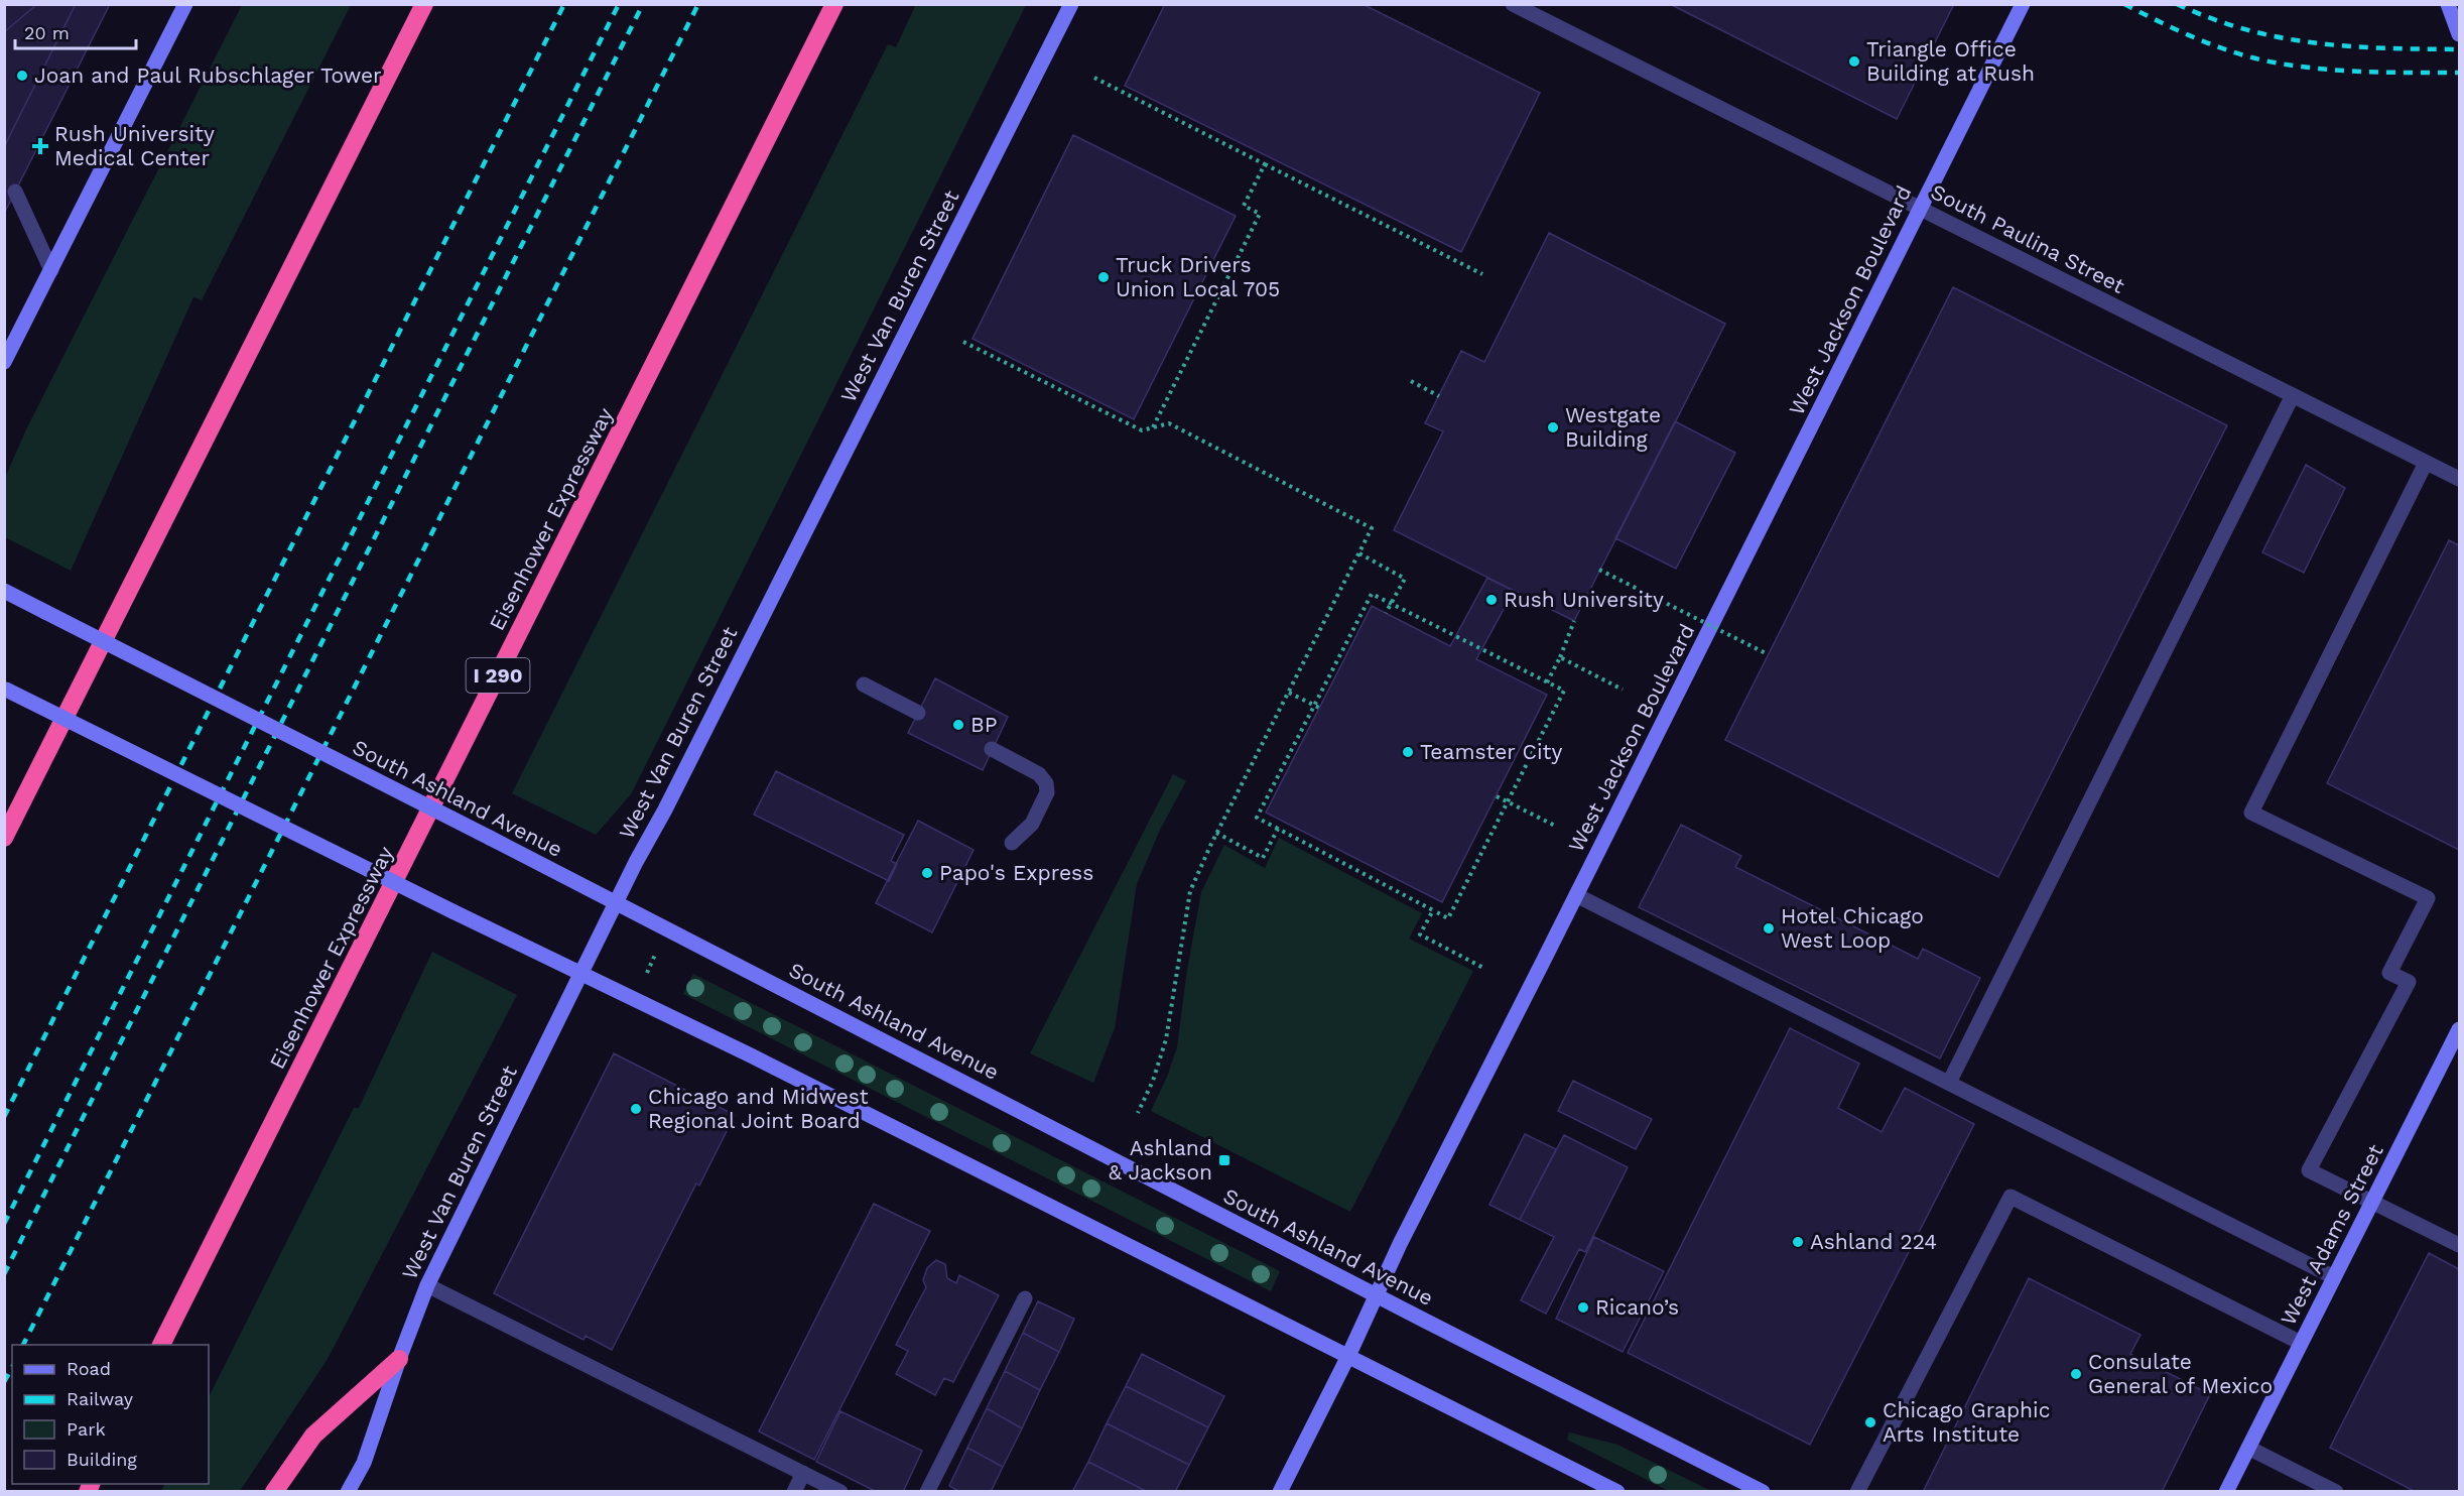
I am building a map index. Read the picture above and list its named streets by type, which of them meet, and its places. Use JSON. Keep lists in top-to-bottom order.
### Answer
{
  "streets": {
    "highway": ["Eisenhower Expressway", "I 290"],
    "street": [
      "South Paulina Street",
      "West Van Buren Street",
      "West Jackson Boulevard",
      "South Ashland Avenue",
      "West Adams Street"
    ]
  },
  "crossings": [
    ["South Paulina Street", "West Jackson Boulevard"],
    ["West Van Buren Street", "South Ashland Avenue"],
    ["West Jackson Boulevard", "South Ashland Avenue"]
  ],
  "places": {
    "other": [
      "Triangle Office Building at Rush",
      "Joan and Paul Rubschlager Tower",
      "Truck Drivers Union Local 705",
      "Westgate Building",
      "Rush University",
      "BP",
      "Teamster City",
      "Papo's Express",
      "Hotel Chicago West Loop",
      "Chicago and Midwest Regional Joint Board",
      "Ashland 224",
      "Ricano’s",
      "Consulate General of Mexico",
      "Chicago Graphic Arts Institute"
    ],
    "health": ["Rush University Medical Center"],
    "transit": ["Ashland & Jackson"]
  },
  "legend": [
    "Road",
    "Railway",
    "Park",
    "Building"
  ],
  "scale_bar": "20 m"
}
